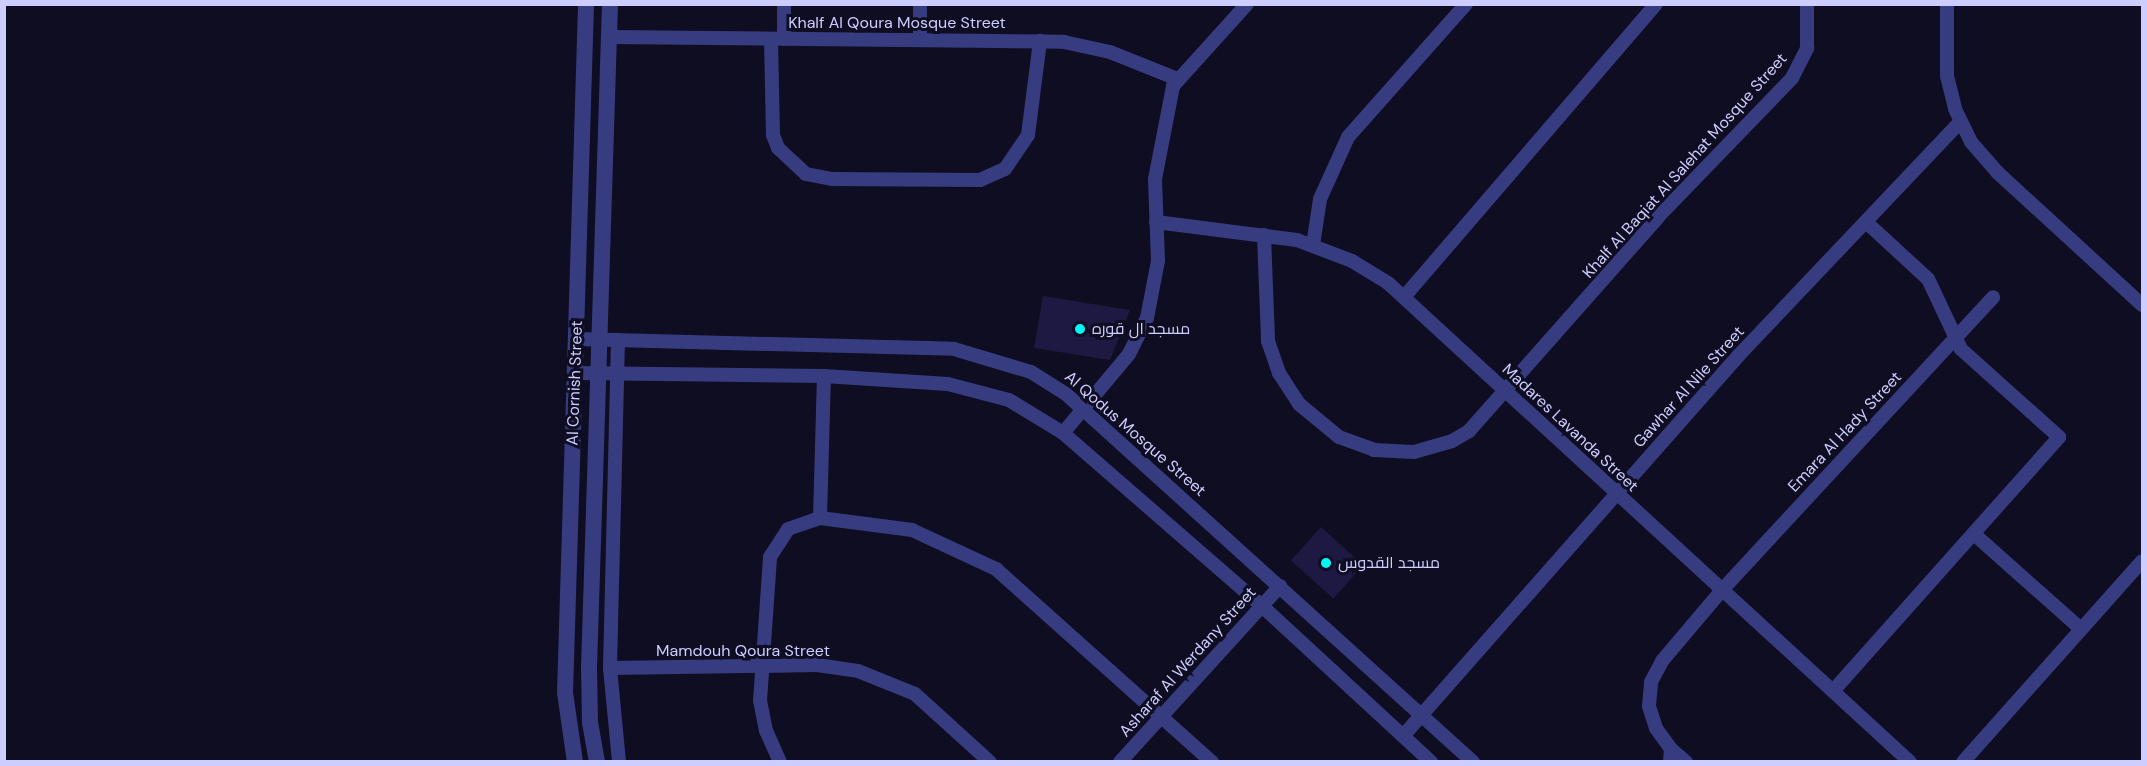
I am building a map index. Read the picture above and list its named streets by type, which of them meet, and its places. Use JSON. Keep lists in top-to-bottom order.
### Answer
{
  "streets": {
    "street": [
      "Khalf Al Qoura Mosque Street",
      "Khalf Al Baqiat Al Salehat Mosque Street",
      "Al Cornish Street",
      "Gawhar Al Nile Street",
      "Madares Lavanda Street",
      "Emara Al Hady Street",
      "Al Qodus Mosque Street",
      "Mamdouh Qoura Street",
      "Asharaf Al Werdany Street"
    ]
  },
  "crossings": [
    ["Khalf Al Qoura Mosque Street", "Al Cornish Street"],
    ["Khalf Al Baqiat Al Salehat Mosque Street", "Madares Lavanda Street"],
    ["Al Cornish Street", "Al Qodus Mosque Street"],
    ["Gawhar Al Nile Street", "Madares Lavanda Street"],
    ["Gawhar Al Nile Street", "Al Qodus Mosque Street"],
    ["Madares Lavanda Street", "Emara Al Hady Street"],
    ["Al Qodus Mosque Street", "Asharaf Al Werdany Street"]
  ],
  "places": ["مسجد ال قوره", "مسجد القدوس"]
}
